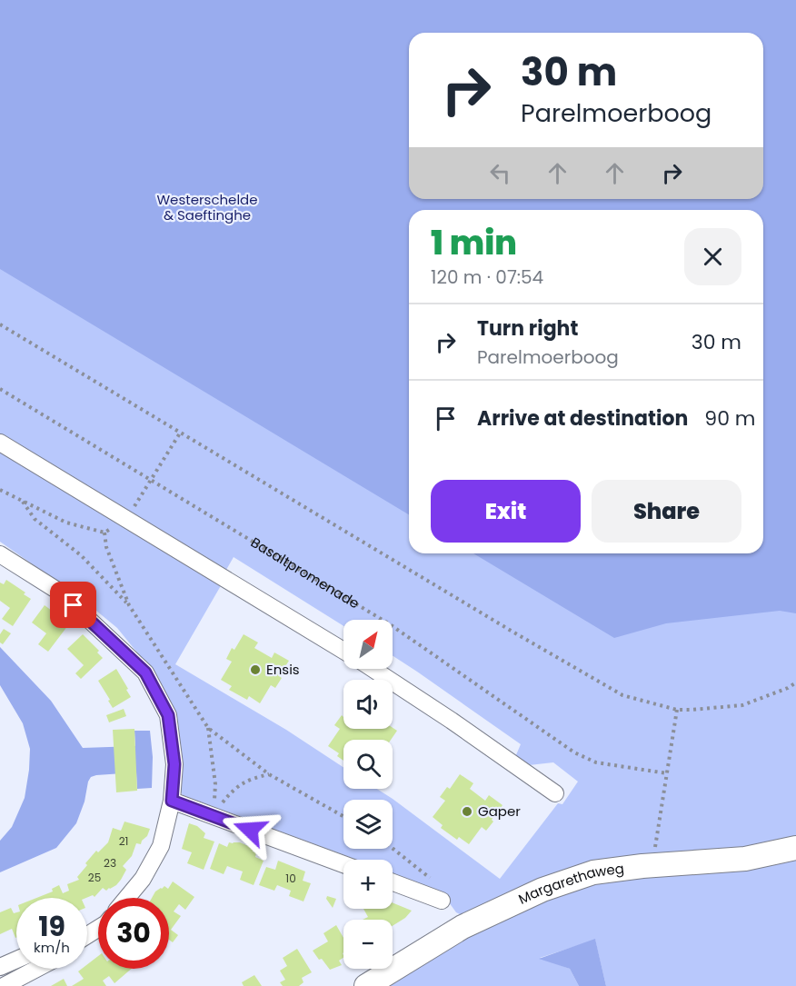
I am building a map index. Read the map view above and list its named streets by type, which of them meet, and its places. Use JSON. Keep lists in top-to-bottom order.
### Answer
{
  "streets": {
    "street": ["Margarethaweg"],
    "path": ["Basaltpromenade"]
  },
  "parks": ["Westerschelde & Saeftinghe"],
  "places": ["Ensis", "Gaper"],
  "house_numbers": [
    "21",
    "23",
    "25",
    "10"
  ],
  "north": "top right",
  "page": {
    "turn": ["30 m", "Parelmoerboog"],
    "heading": ["1 min", "120 m · 07:54"],
    "list": [
      {
        "name": "Turn right",
        "note": "Parelmoerboog",
        "value": "30 m"
      },
      {
        "name": "Arrive at destination",
        "value": "90 m"
      }
    ],
    "buttons": ["Exit", "Share"],
    "map_buttons": ["+", "−"],
    "speed": "19 km/h",
    "limit": "30"
  }
}
